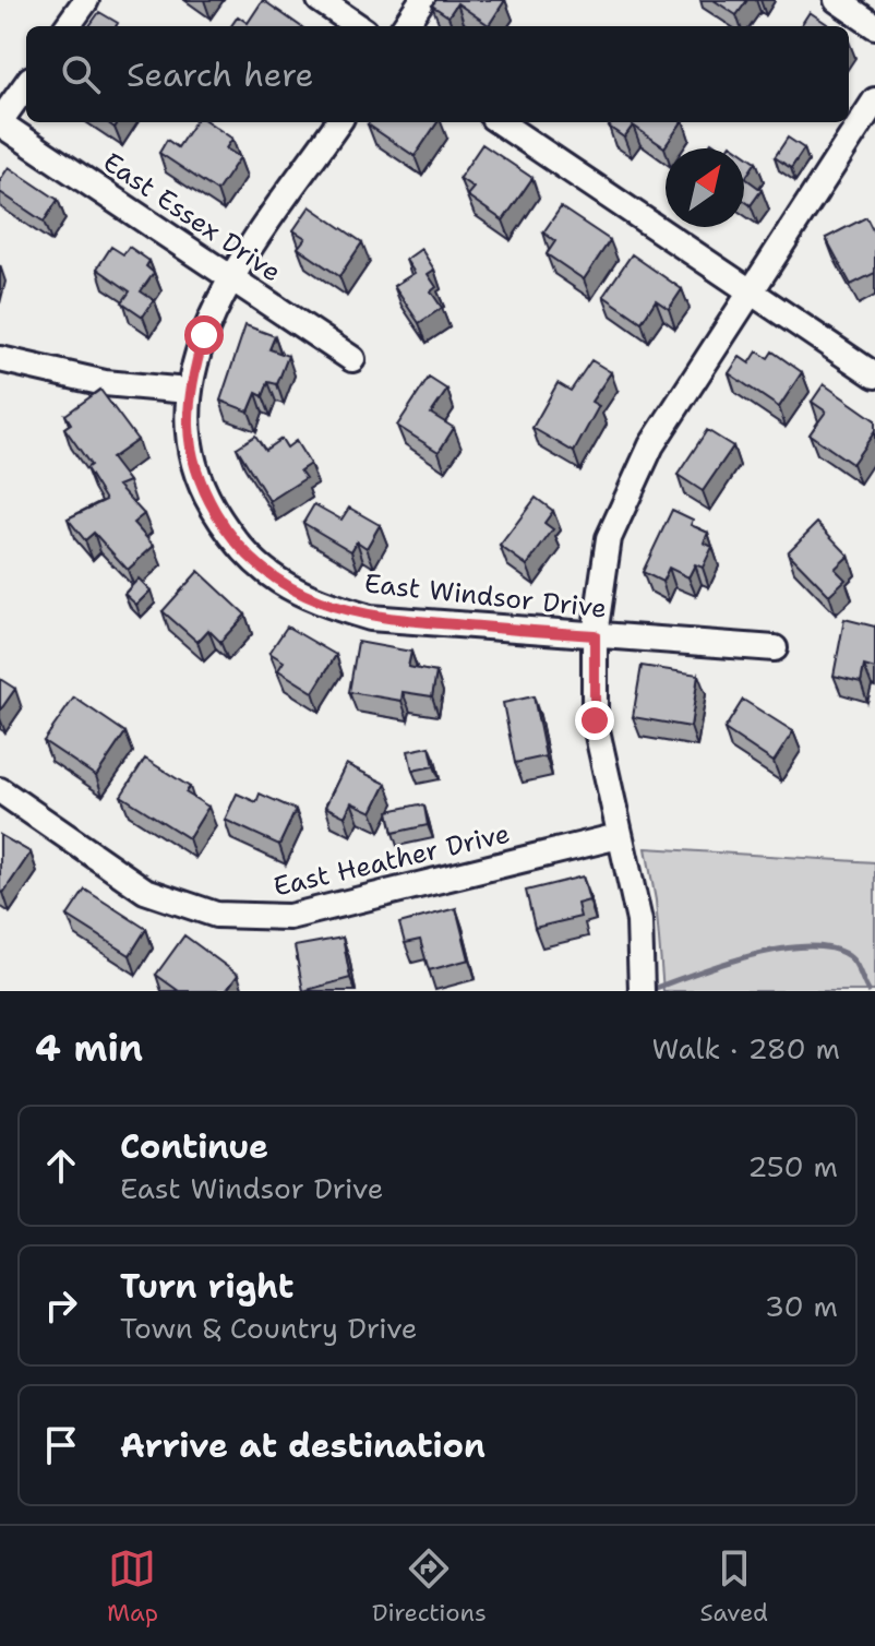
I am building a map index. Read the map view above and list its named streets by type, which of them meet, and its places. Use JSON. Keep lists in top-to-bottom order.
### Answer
{
  "streets": {
    "street": ["East Essex Drive", "East Windsor Drive", "East Heather Drive"]
  },
  "crossings": [
    ["East Essex Drive", "East Windsor Drive"]
  ],
  "north": "top right",
  "page": {
    "search": "Search here",
    "heading": ["4 min", "Walk · 280 m"],
    "list": [
      ["Continue", "East Windsor Drive", "250 m"],
      ["Turn right", "Town & Country Drive", "30 m"],
      "Arrive at destination"
    ],
    "nav": ["Map", "Directions", "Saved"]
  }
}
